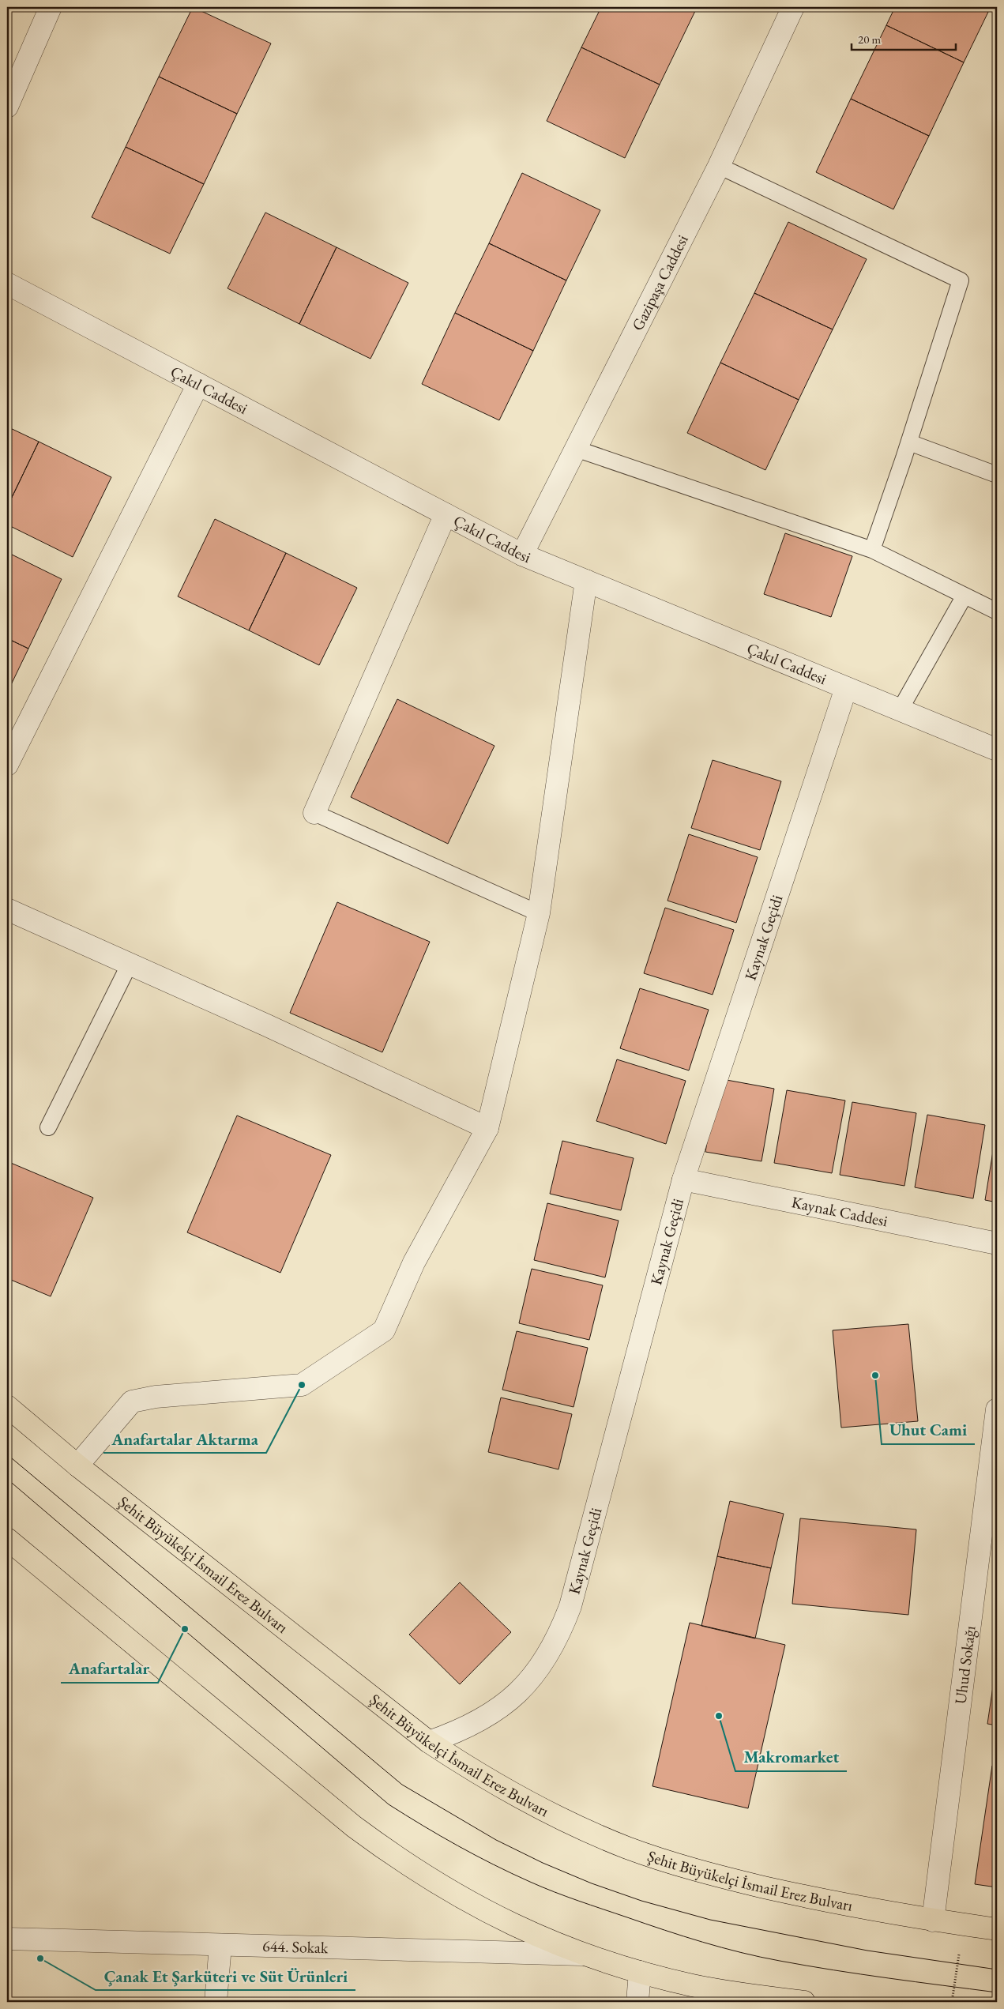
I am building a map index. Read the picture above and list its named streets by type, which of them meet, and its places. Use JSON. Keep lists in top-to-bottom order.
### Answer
{
  "streets": {
    "main road": ["Şehit Büyükelçi İsmail Erez Bulvarı"],
    "street": [
      "Gazipaşa Caddesi",
      "Çakıl Caddesi",
      "Kaynak Geçidi",
      "Kaynak Caddesi",
      "Uhud Sokağı",
      "644. Sokak"
    ]
  },
  "crossings": [
    ["Gazipaşa Caddesi", "Çakıl Caddesi"],
    ["Çakıl Caddesi", "Kaynak Geçidi"],
    ["Kaynak Geçidi", "Kaynak Caddesi"],
    ["Kaynak Geçidi", "Şehit Büyükelçi İsmail Erez Bulvarı"],
    ["Şehit Büyükelçi İsmail Erez Bulvarı", "Uhud Sokağı"]
  ],
  "places": [
    "Uhut Cami",
    "Anafartalar Aktarma",
    "Anafartalar",
    "Makromarket",
    "Çanak Et Şarküteri ve Süt Ürünleri"
  ],
  "scale_bar": "20 m"
}
